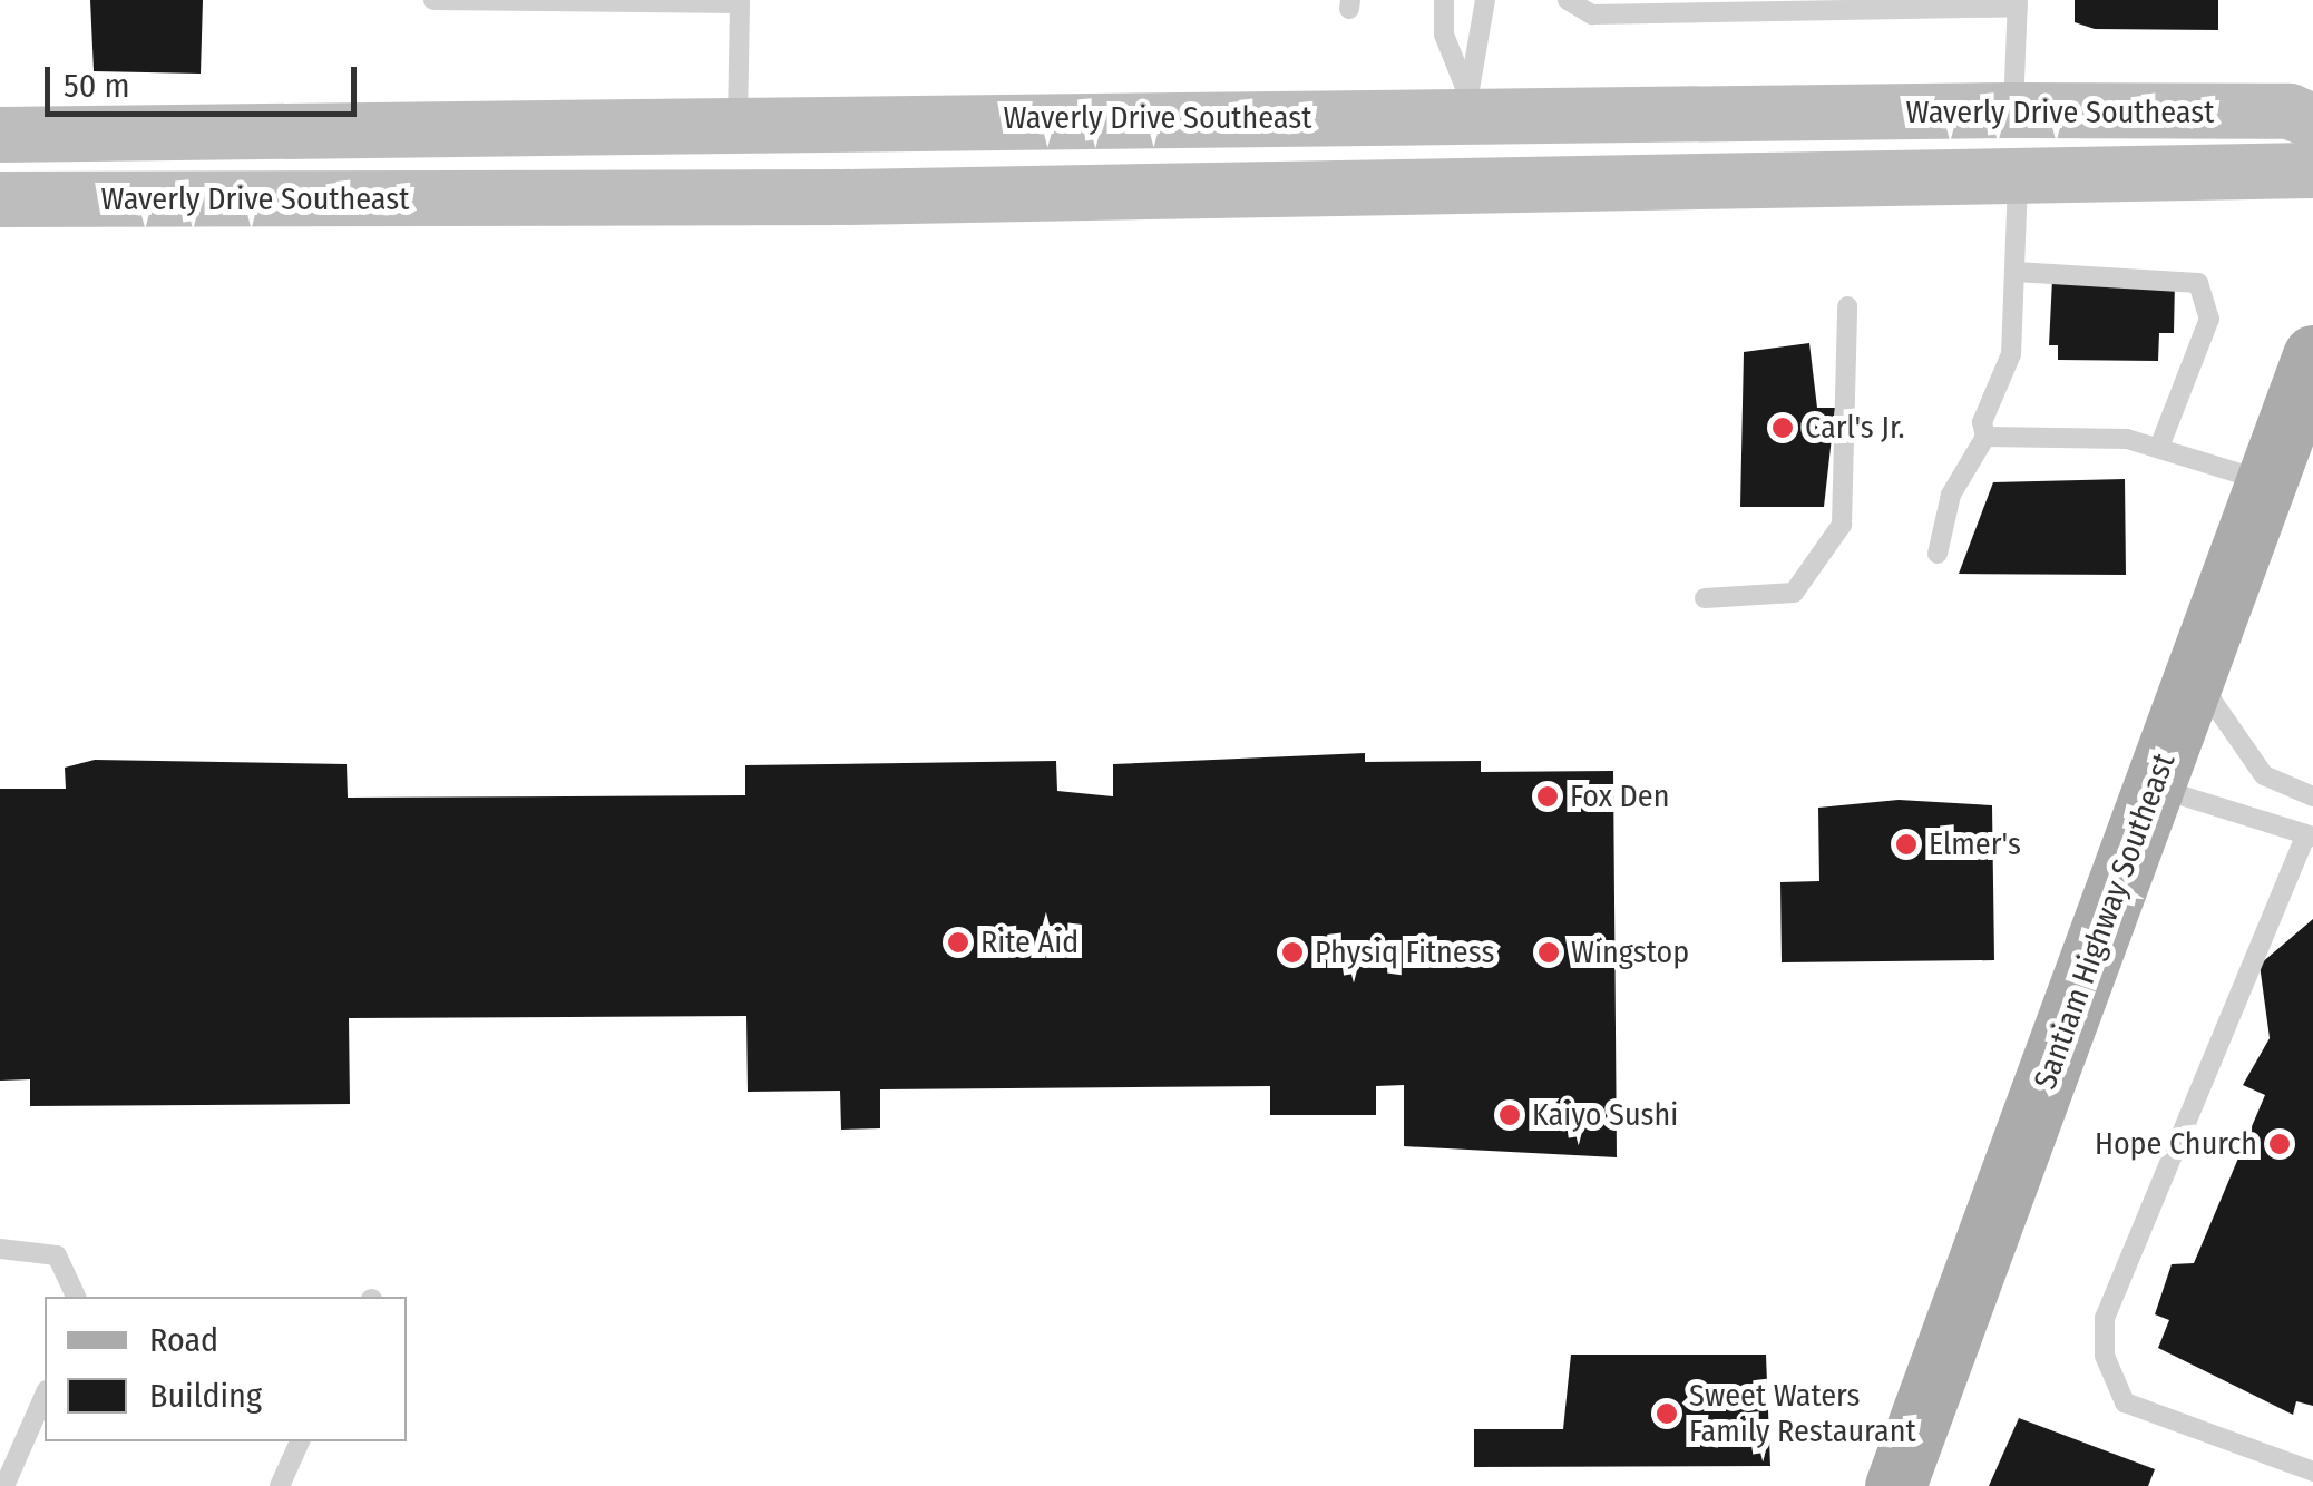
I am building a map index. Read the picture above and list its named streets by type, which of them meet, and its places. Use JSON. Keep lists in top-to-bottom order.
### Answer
{
  "streets": {
    "main road": ["Waverly Drive Southeast", "Santiam Highway Southeast"]
  },
  "places": [
    "Carl's Jr.",
    "Fox Den",
    "Elmer's",
    "Rite Aid",
    "Physiq Fitness",
    "Wingstop",
    "Kaiyo Sushi",
    "Hope Church",
    "Sweet Waters Family Restaurant"
  ],
  "legend": ["Road", "Building"],
  "scale_bar": "50 m"
}
